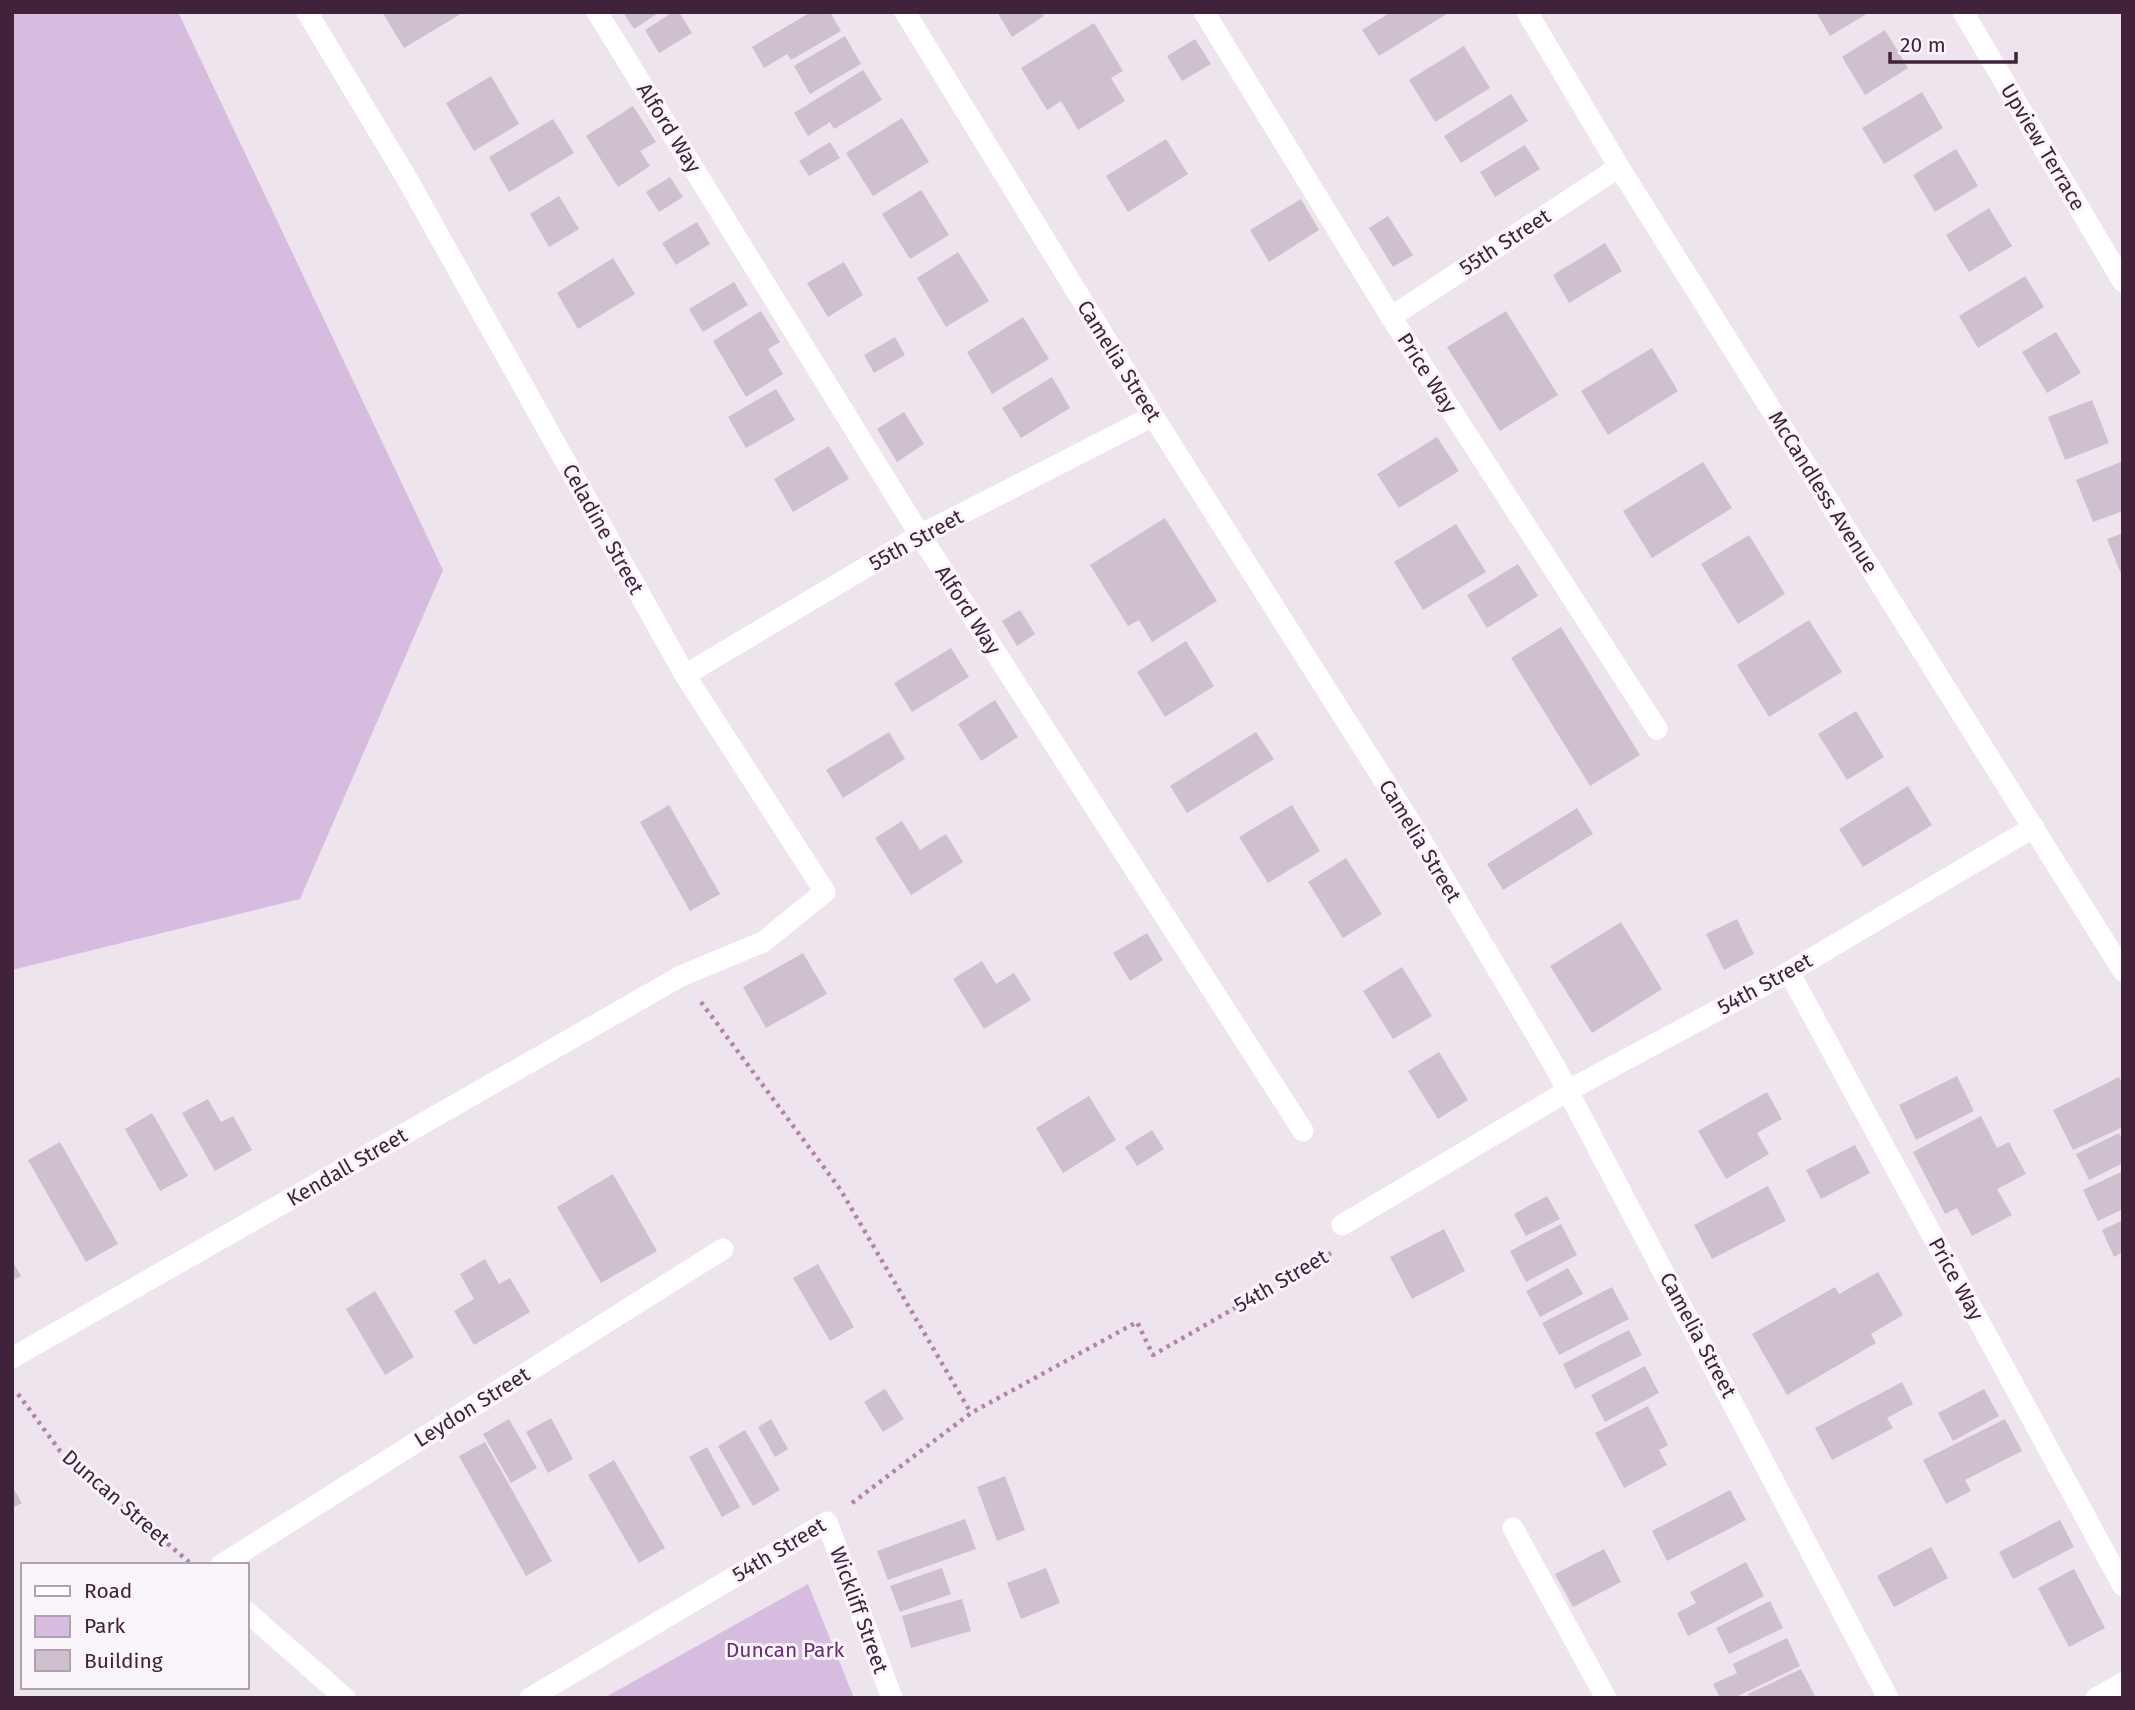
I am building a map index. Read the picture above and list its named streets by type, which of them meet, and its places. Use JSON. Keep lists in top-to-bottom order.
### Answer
{
  "streets": {
    "street": [
      "Alford Way",
      "Upview Terrace",
      "55th Street",
      "Camelia Street",
      "Price Way",
      "McCandless Avenue",
      "Celadine Street",
      "54th Street",
      "Kendall Street",
      "Leydon Street",
      "Wickliff Street"
    ],
    "path": ["Duncan Street"]
  },
  "crossings": [
    ["Alford Way", "55th Street"],
    ["55th Street", "Camelia Street"],
    ["55th Street", "Price Way"],
    ["55th Street", "McCandless Avenue"],
    ["55th Street", "Celadine Street"],
    ["Camelia Street", "54th Street"],
    ["Price Way", "54th Street"],
    ["McCandless Avenue", "54th Street"],
    ["Celadine Street", "Kendall Street"],
    ["54th Street", "Wickliff Street"]
  ],
  "parks": ["Duncan Park"],
  "legend": ["Road", "Park", "Building"],
  "scale_bar": "20 m"
}
